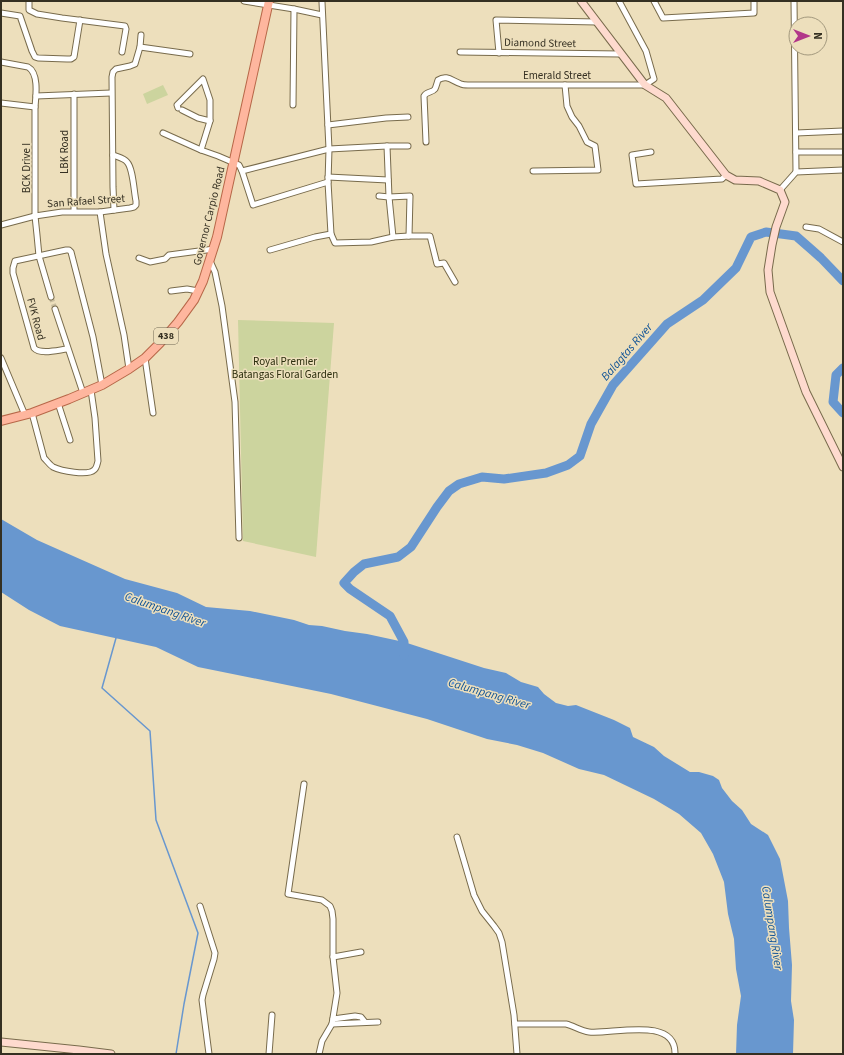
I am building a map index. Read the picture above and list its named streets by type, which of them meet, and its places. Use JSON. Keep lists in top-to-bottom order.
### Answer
{
  "streets": {
    "main road": ["Governor Carpio Road", "438"],
    "street": [
      "Diamond Street",
      "Emerald Street",
      "LBK Road",
      "BCK Drive I",
      "San Rafael Street",
      "FVK Road"
    ]
  },
  "crossings": [
    ["LBK Road", "San Rafael Street"],
    ["BCK Drive I", "San Rafael Street"],
    ["BCK Drive I", "FVK Road"]
  ],
  "water": ["Balagtas River", "Calumpang River"],
  "parks": ["Royal Premier Batangas Floral Garden"],
  "north": "right"
}
